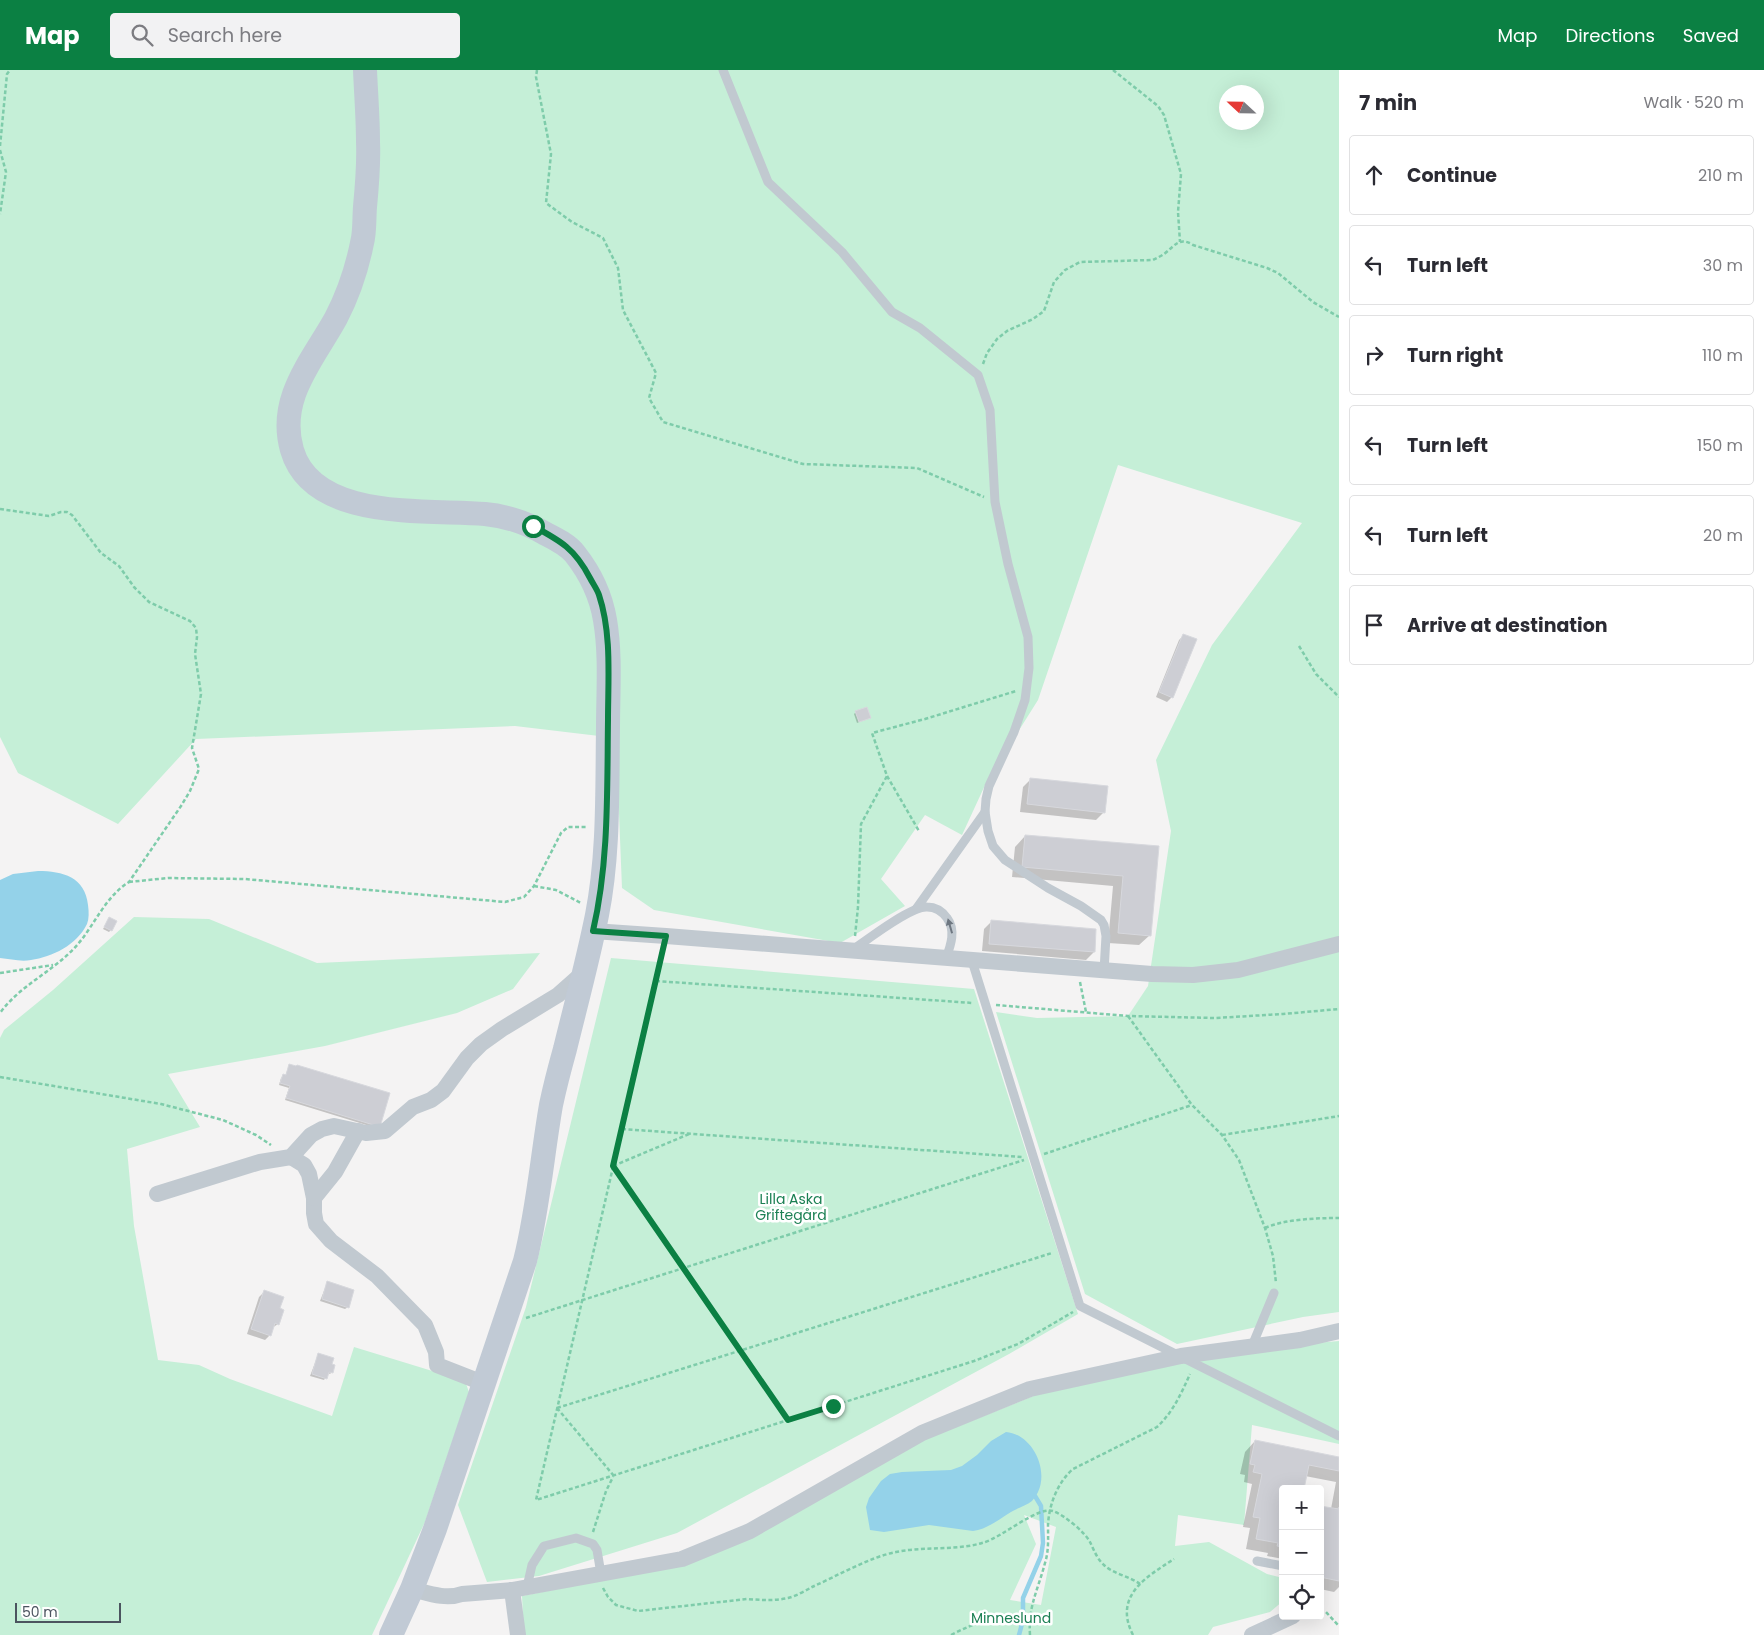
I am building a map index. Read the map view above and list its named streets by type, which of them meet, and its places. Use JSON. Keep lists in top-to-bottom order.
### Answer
{
  "parks": ["Lilla Aska Griftegård", "Minneslund"],
  "scale_bar": "50 m",
  "north": "left",
  "page": {
    "header": "Map",
    "search": "Search here",
    "nav": ["Map", "Directions", "Saved"],
    "heading": ["7 min", "Walk · 520 m"],
    "list": [
      ["Continue", "210 m"],
      ["Turn left", "30 m"],
      ["Turn right", "110 m"],
      ["Turn left", "150 m"],
      ["Turn left", "20 m"],
      "Arrive at destination"
    ],
    "map_buttons": ["+", "−"],
    "scale": "50 m"
  }
}
